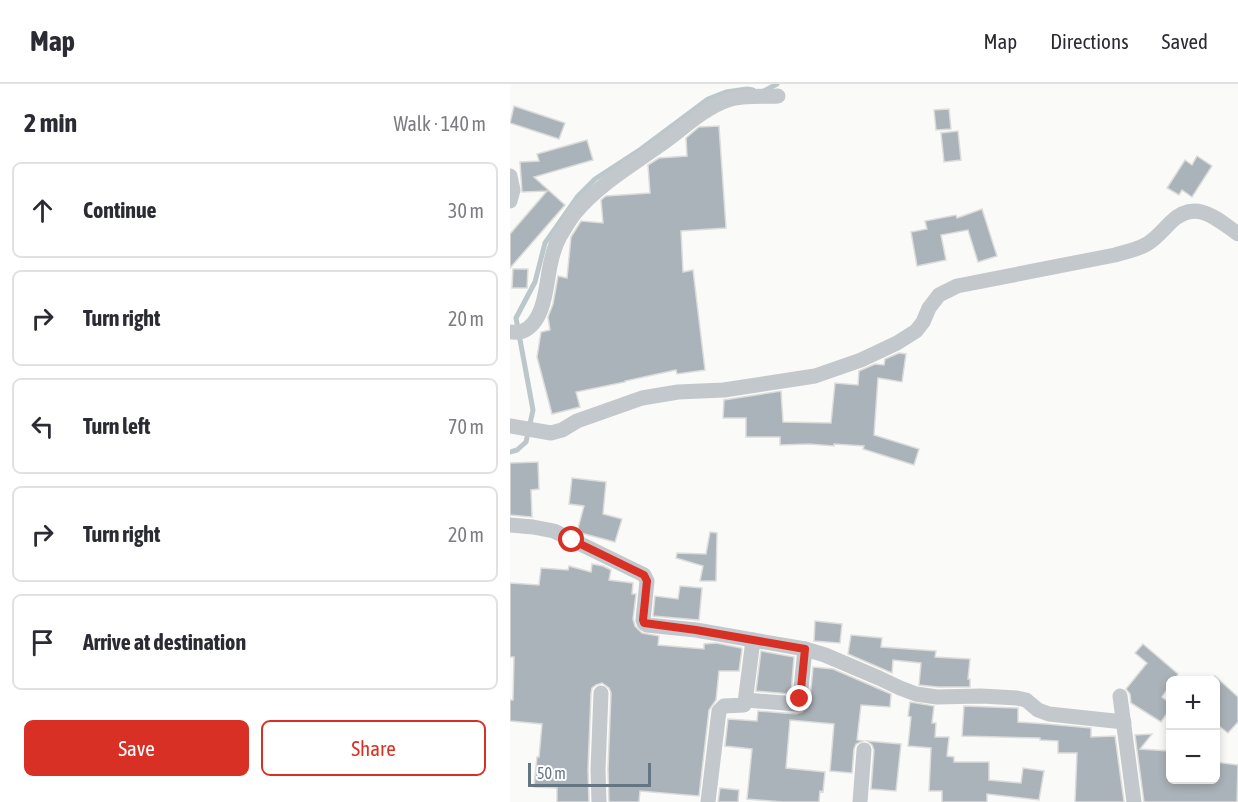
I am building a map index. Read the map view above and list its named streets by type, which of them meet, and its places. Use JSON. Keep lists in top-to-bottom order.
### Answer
{
  "scale_bar": "50 m",
  "page": {
    "header": "Map",
    "nav": ["Map", "Directions", "Saved"],
    "heading": ["2 min", "Walk · 140 m"],
    "list": [
      ["Continue", "30 m"],
      ["Turn right", "20 m"],
      ["Turn left", "70 m"],
      ["Turn right", "20 m"],
      "Arrive at destination"
    ],
    "map_buttons": ["+", "−"],
    "buttons": ["Save", "Share"],
    "scale": "50 m"
  }
}
